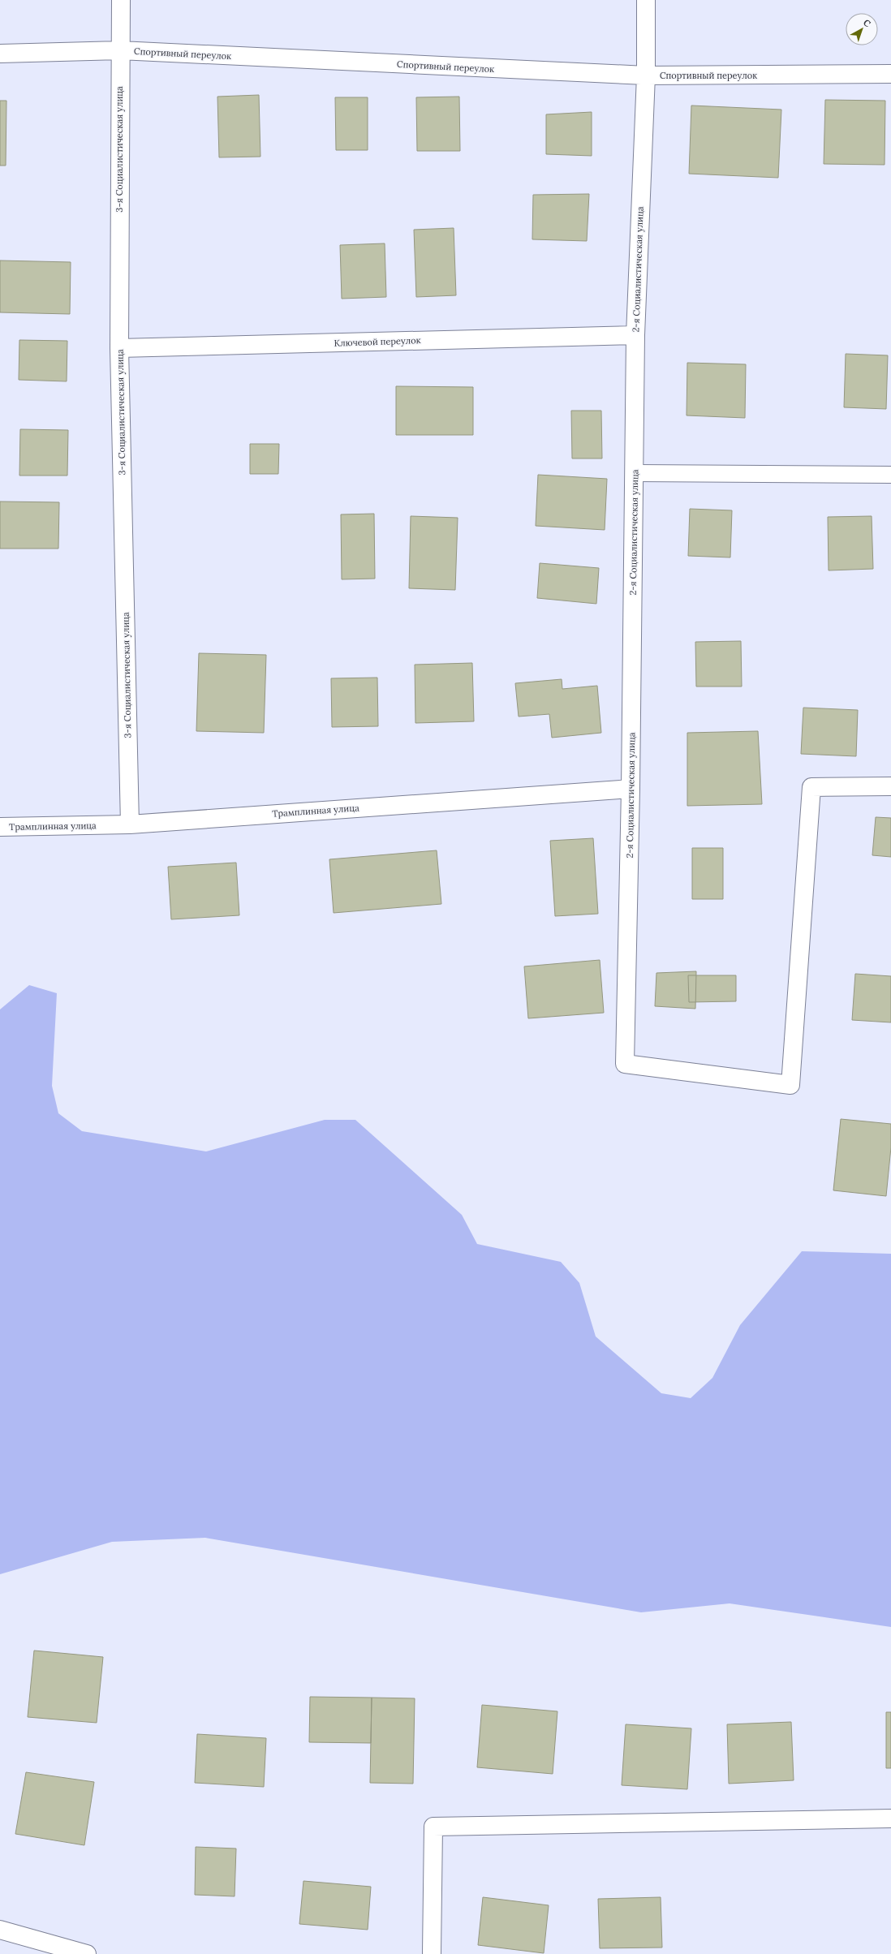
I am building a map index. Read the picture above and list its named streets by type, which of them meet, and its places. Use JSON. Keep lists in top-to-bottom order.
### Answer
{
  "streets": {
    "street": [
      "Спортивный переулок",
      "3-я Социалистическая улица",
      "2-я Социалистическая улица",
      "Ключевой переулок",
      "Трамплинная улица"
    ]
  },
  "crossings": [
    ["Спортивный переулок", "3-я Социалистическая улица"],
    ["Спортивный переулок", "2-я Социалистическая улица"],
    ["3-я Социалистическая улица", "Ключевой переулок"],
    ["3-я Социалистическая улица", "Трамплинная улица"],
    ["2-я Социалистическая улица", "Ключевой переулок"],
    ["2-я Социалистическая улица", "Трамплинная улица"]
  ],
  "north": "top right"
}
